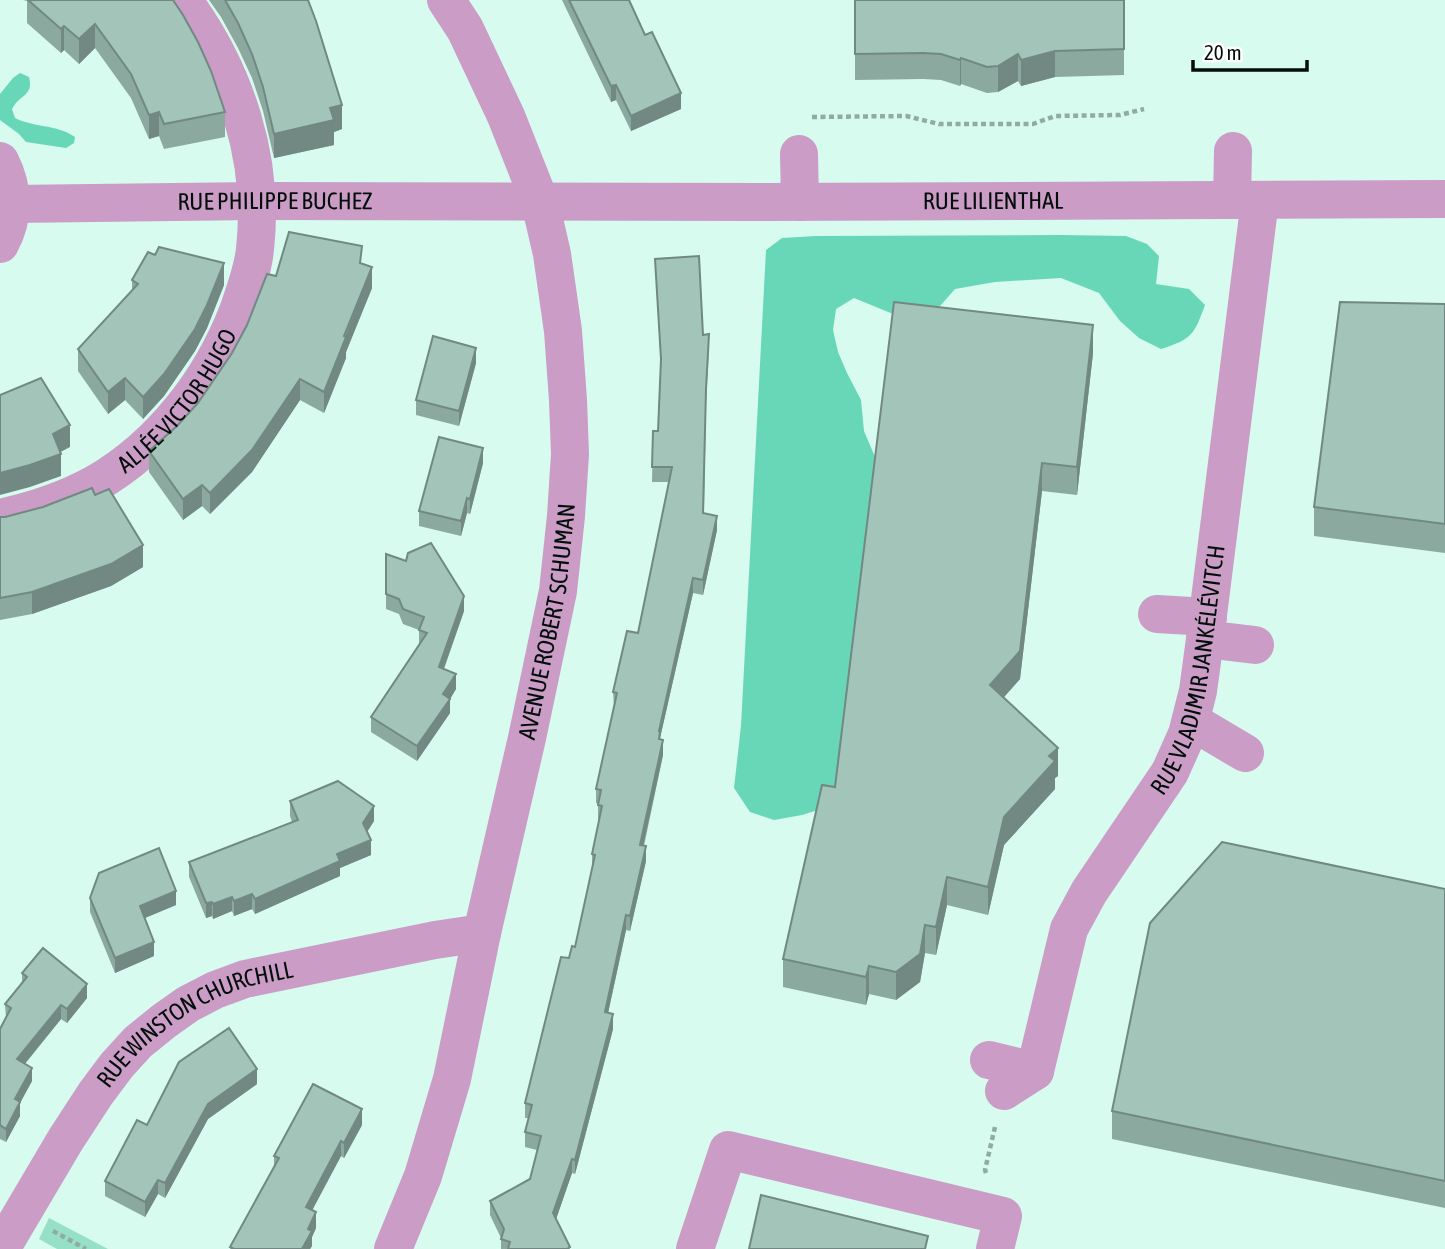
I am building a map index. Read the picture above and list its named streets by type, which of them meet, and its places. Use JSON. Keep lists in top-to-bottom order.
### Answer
{
  "streets": {
    "street": [
      "RUE LILIENTHAL",
      "RUE PHILIPPE BUCHEZ",
      "ALLÉE VICTOR HUGO",
      "AVENUE ROBERT SCHUMAN",
      "RUE VLADIMIR JANKÉLÉVITCH",
      "RUE WINSTON CHURCHILL"
    ]
  },
  "crossings": [
    ["RUE LILIENTHAL", "RUE PHILIPPE BUCHEZ"],
    ["RUE LILIENTHAL", "AVENUE ROBERT SCHUMAN"],
    ["RUE LILIENTHAL", "RUE VLADIMIR JANKÉLÉVITCH"],
    ["RUE PHILIPPE BUCHEZ", "ALLÉE VICTOR HUGO"],
    ["RUE PHILIPPE BUCHEZ", "AVENUE ROBERT SCHUMAN"],
    ["AVENUE ROBERT SCHUMAN", "RUE WINSTON CHURCHILL"]
  ],
  "scale_bar": "20 m"
}
